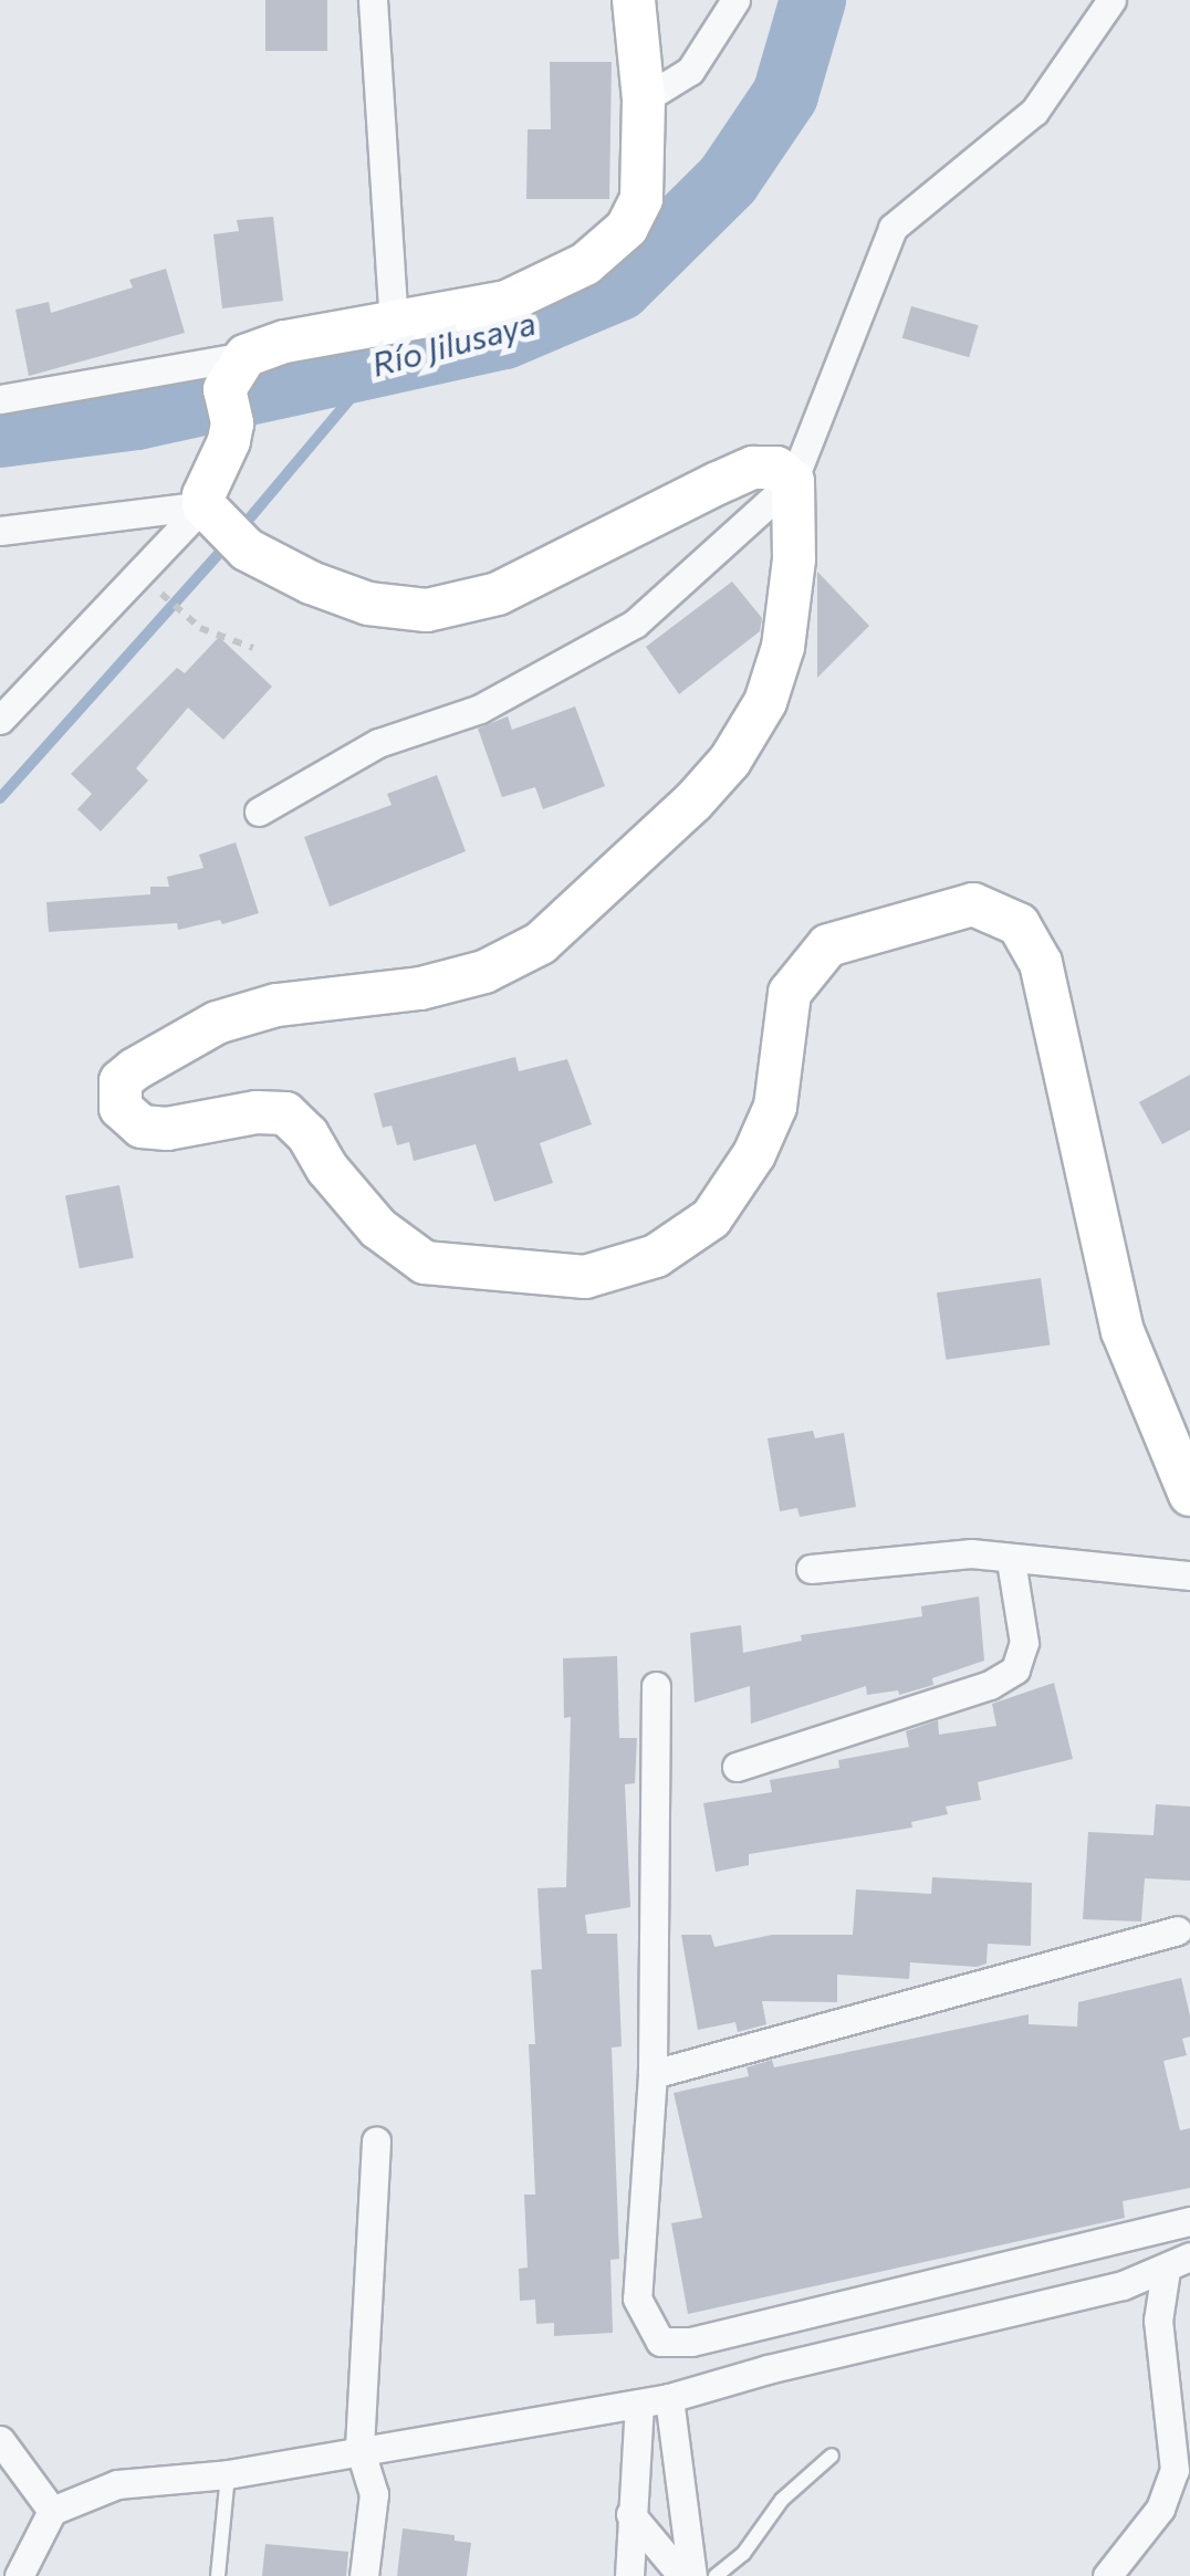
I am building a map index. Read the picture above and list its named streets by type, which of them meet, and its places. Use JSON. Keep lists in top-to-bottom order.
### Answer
{
  "water": ["Río Jilusaya"]
}
